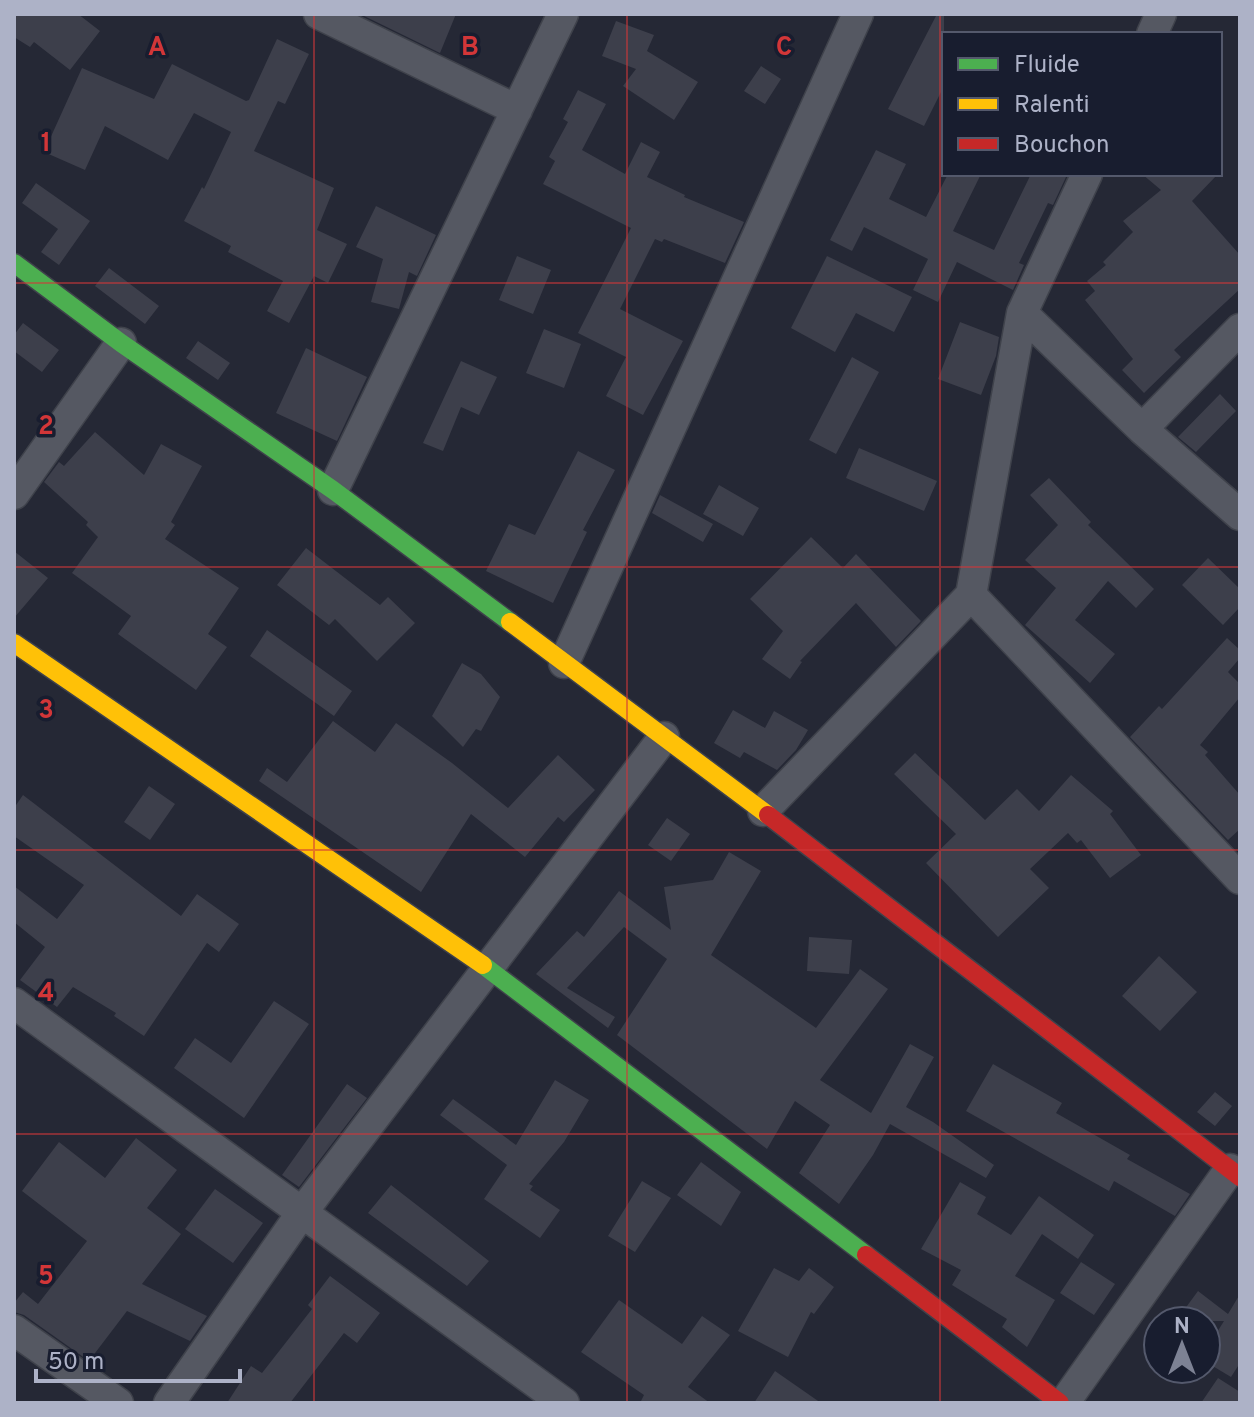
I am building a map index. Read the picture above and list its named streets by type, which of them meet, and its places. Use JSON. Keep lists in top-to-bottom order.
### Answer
{
  "legend": ["Fluide", "Ralenti", "Bouchon"],
  "scale_bar": "50 m",
  "north": "top",
  "grid": {
    "columns": ["A", "B", "C"],
    "rows": [
      "1",
      "2",
      "3",
      "4",
      "5"
    ]
  }
}
